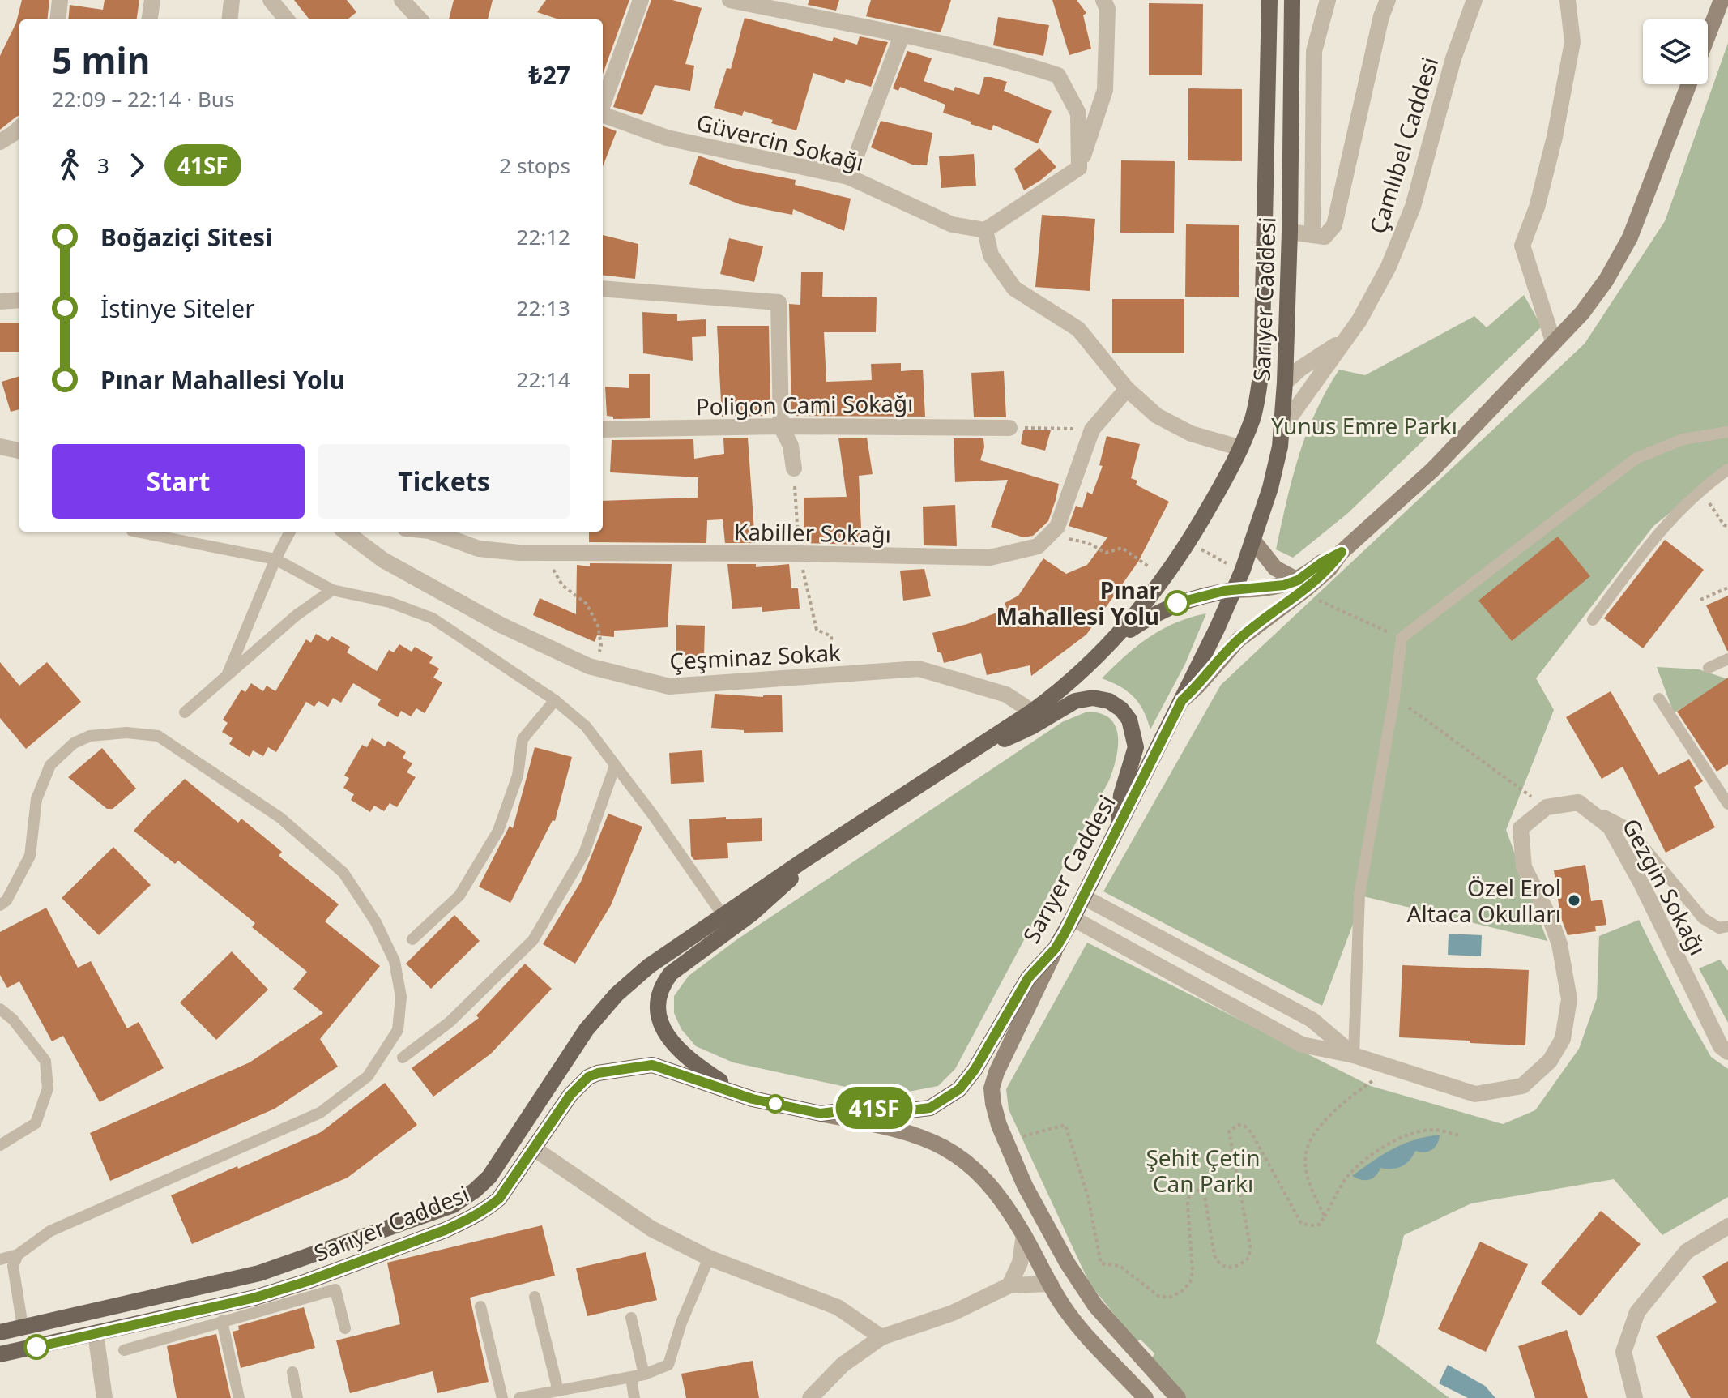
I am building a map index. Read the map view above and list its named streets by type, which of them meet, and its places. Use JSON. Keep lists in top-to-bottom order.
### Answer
{
  "streets": {
    "main road": ["Sarıyer Caddesi"],
    "street": [
      "Güvercin Sokağı",
      "Çamlıbel Caddesi",
      "Poligon Cami Sokağı",
      "Kabiller Sokağı",
      "Çeşminaz Sokak",
      "Gezgin Sokağı"
    ]
  },
  "crossings": [
    ["Çamlıbel Caddesi", "Sarıyer Caddesi"],
    ["Sarıyer Caddesi", "Çeşminaz Sokak"]
  ],
  "parks": ["Yunus Emre Parkı", "Şehit Çetin Can Parkı"],
  "places": ["Pınar Mahallesi Yolu", "Özel Erol Altaca Okulları"],
  "lines": ["bus line 41SF"],
  "page": {
    "on_map": "41SF",
    "heading": ["5 min", "22:09 – 22:14 · Bus", "₺27"],
    "legs": ["3", "41SF", "2 stops"],
    "list": [
      {
        "name": "Boğaziçi Sitesi",
        "value": "22:12"
      },
      {
        "name": "İstinye Siteler",
        "value": "22:13"
      },
      {
        "name": "Pınar Mahallesi Yolu",
        "value": "22:14"
      }
    ],
    "buttons": ["Start", "Tickets"]
  }
}
